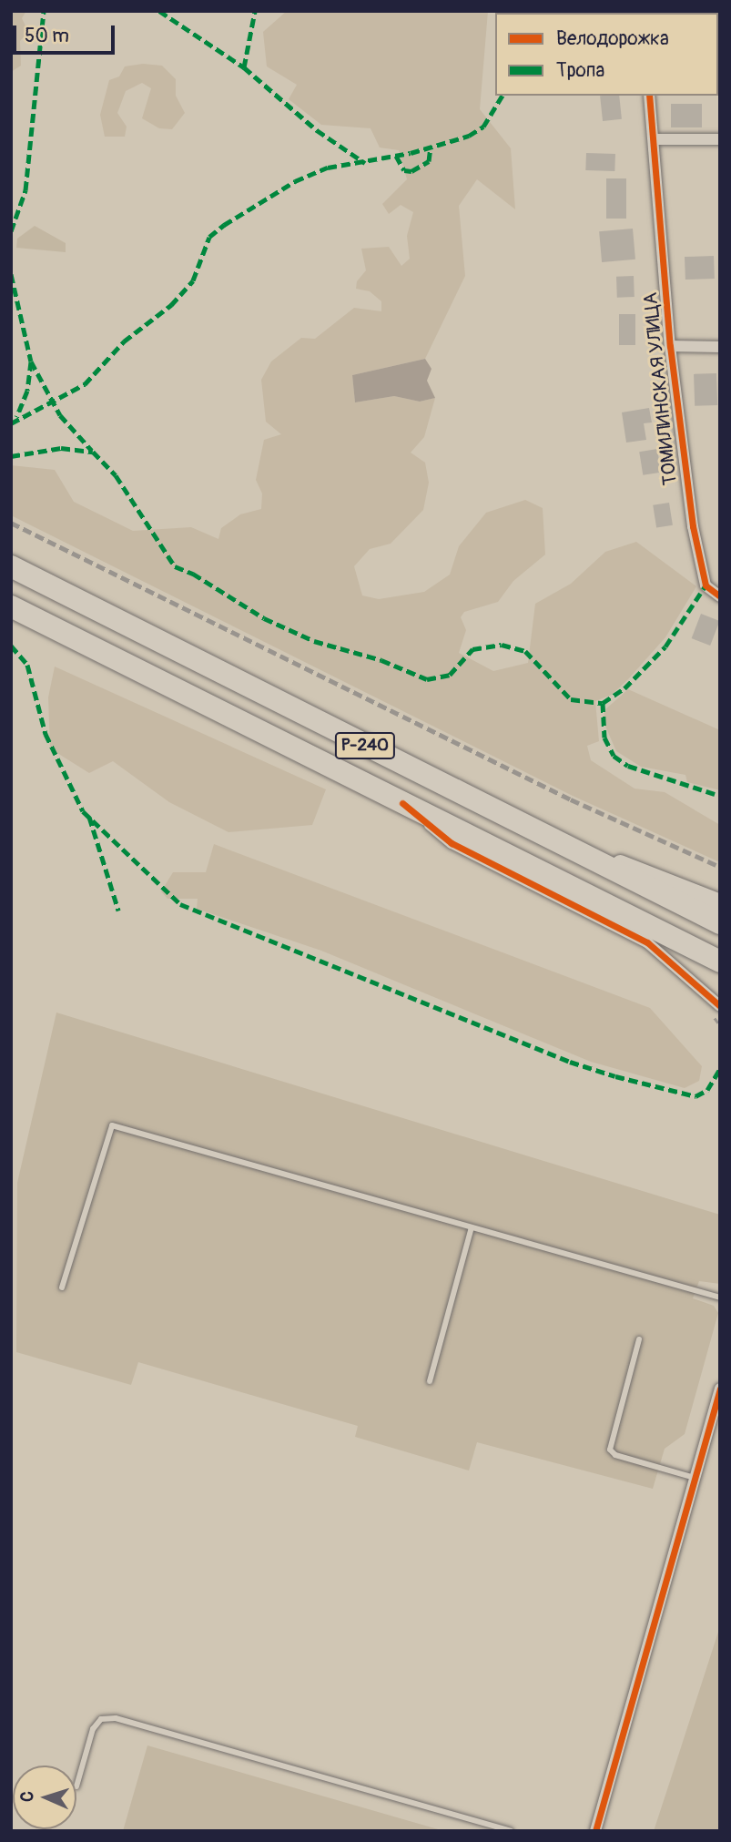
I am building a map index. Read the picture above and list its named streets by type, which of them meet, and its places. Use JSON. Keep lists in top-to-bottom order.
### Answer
{
  "streets": {
    "highway": ["Р-240"],
    "street": ["ТОМИЛИНСКАЯ УЛИЦА"]
  },
  "legend": ["Велодорожка", "Тропа"],
  "scale_bar": "50 m",
  "north": "left"
}
